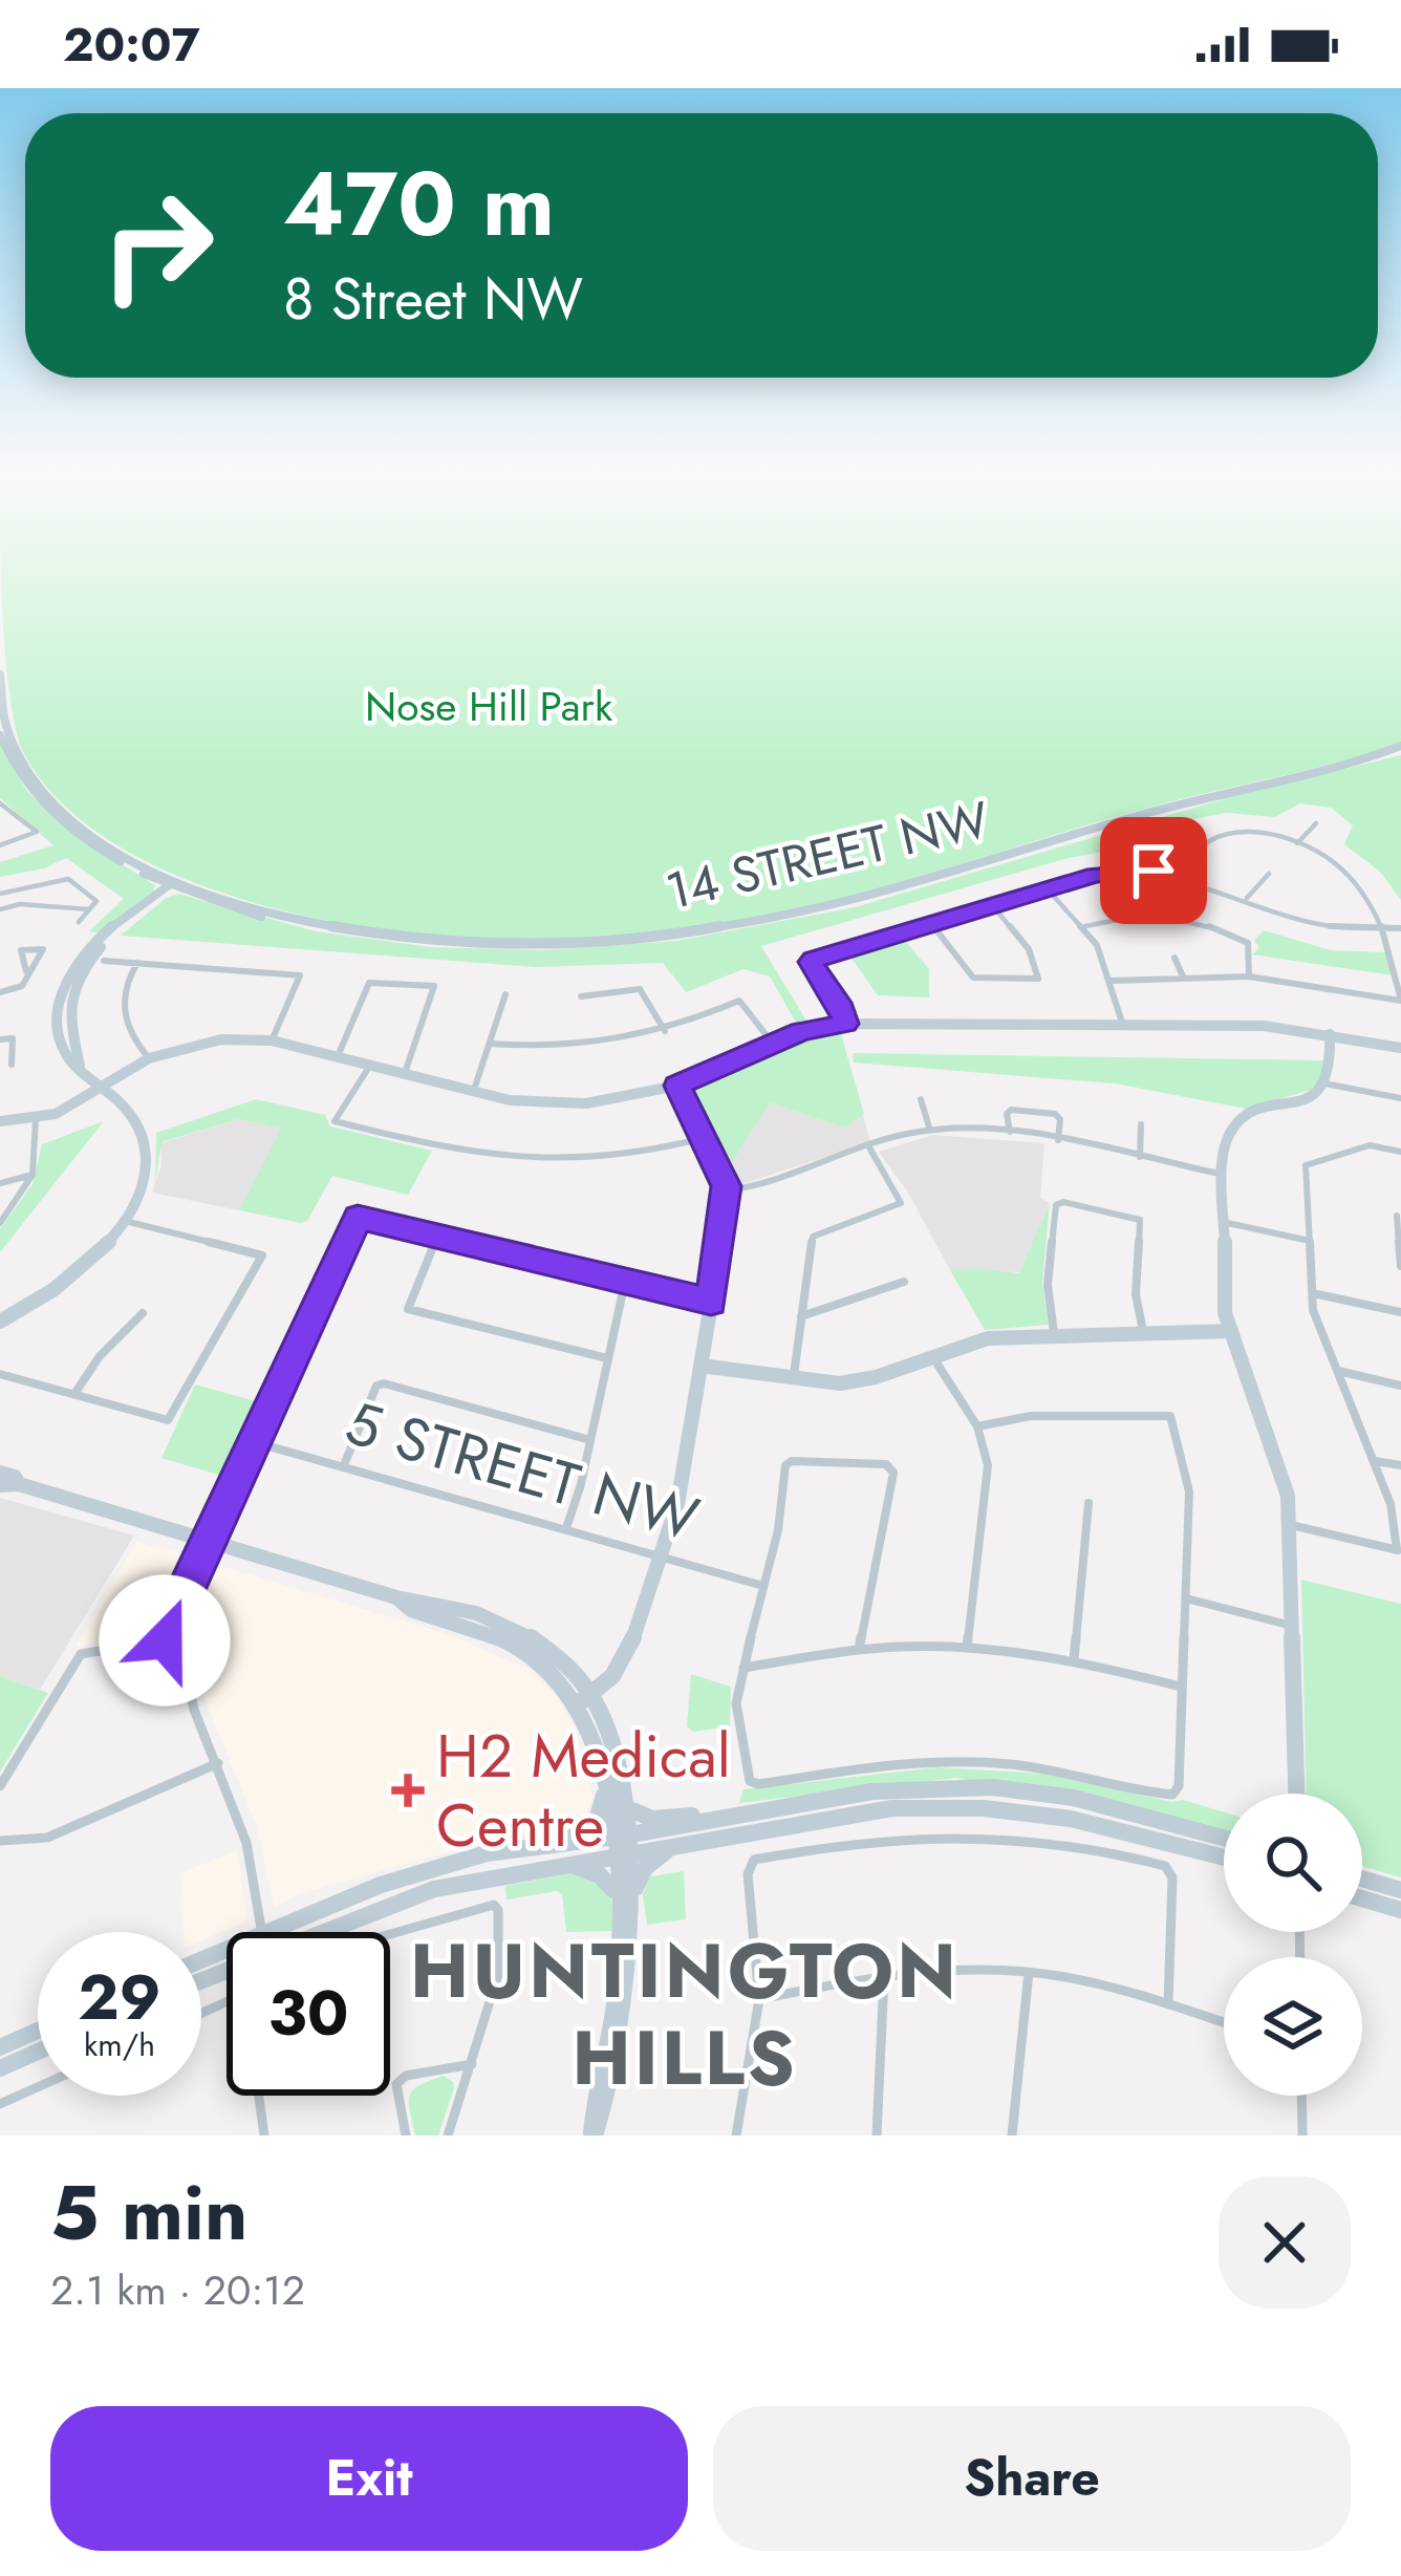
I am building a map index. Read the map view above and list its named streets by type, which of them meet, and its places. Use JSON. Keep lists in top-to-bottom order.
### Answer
{
  "streets": {
    "main road": ["14 STREET NW"],
    "street": ["5 STREET NW"]
  },
  "districts": ["HUNTINGTON HILLS"],
  "parks": ["Nose Hill Park"],
  "places": {
    "health": ["H2 Medical Centre"]
  },
  "page": {
    "status": "20:07",
    "turn": ["470 m", "8 Street NW"],
    "speed": "29 km/h",
    "limit": "30",
    "heading": ["5 min", "2.1 km · 20:12"],
    "buttons": ["Exit", "Share"]
  }
}
